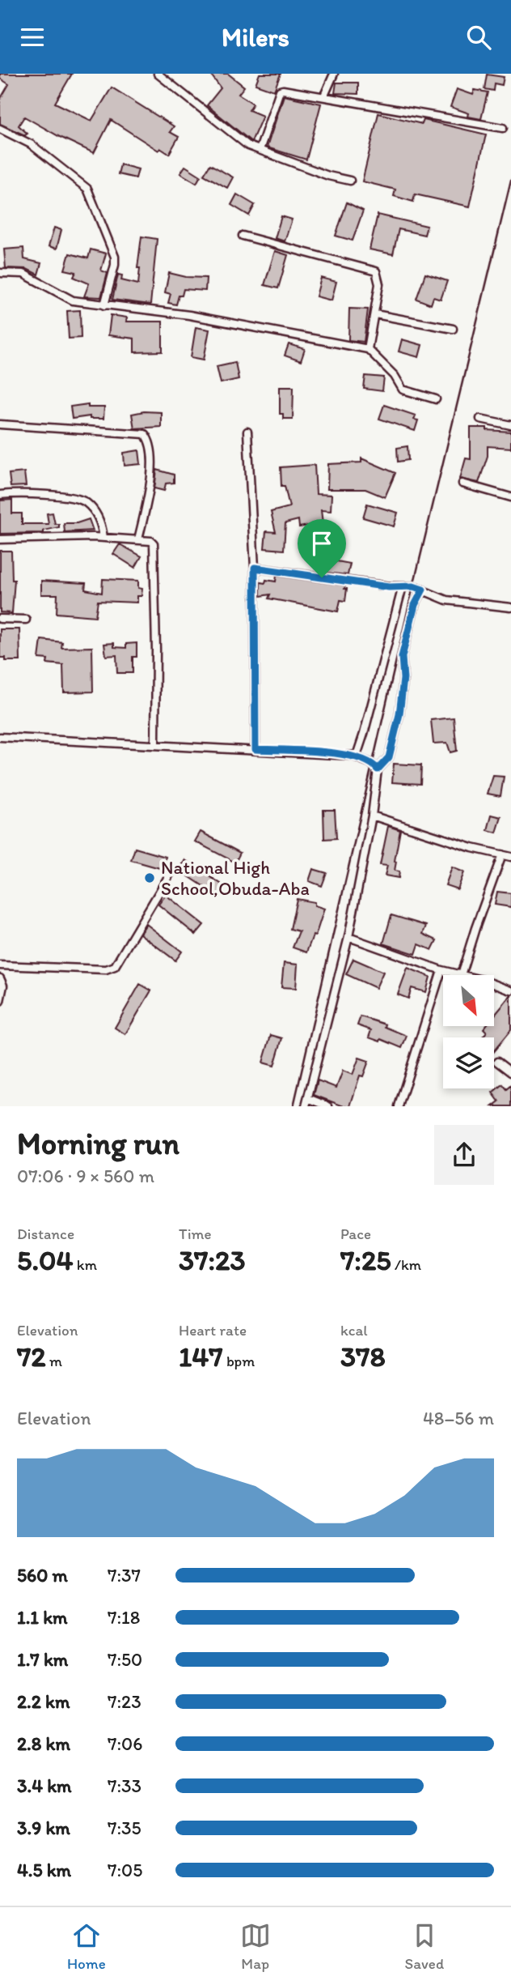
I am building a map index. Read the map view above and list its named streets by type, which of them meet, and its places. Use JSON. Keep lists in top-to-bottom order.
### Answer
{
  "places": ["National High School,Obuda-Aba"],
  "north": "bottom right",
  "page": {
    "header": "Milers",
    "heading": ["Morning run", "07:06 · 9 × 560 m"],
    "stats": [
      ["Distance", "5.04 km"],
      ["Time", "37:23"],
      ["Pace", "7:25 /km"],
      ["Elevation", "72 m"],
      ["Heart rate", "147 bpm"],
      ["kcal", "378"]
    ],
    "chart": ["Elevation", "48–56 m"],
    "list": [
      {
        "name": "560 m",
        "note": "7:37"
      },
      {
        "name": "1.1 km",
        "note": "7:18"
      },
      {
        "name": "1.7 km",
        "note": "7:50"
      },
      {
        "name": "2.2 km",
        "note": "7:23"
      },
      {
        "name": "2.8 km",
        "note": "7:06"
      },
      {
        "name": "3.4 km",
        "note": "7:33"
      },
      {
        "name": "3.9 km",
        "note": "7:35"
      },
      {
        "name": "4.5 km",
        "note": "7:05"
      }
    ],
    "tabs": ["Home", "Map", "Saved"]
  }
}
